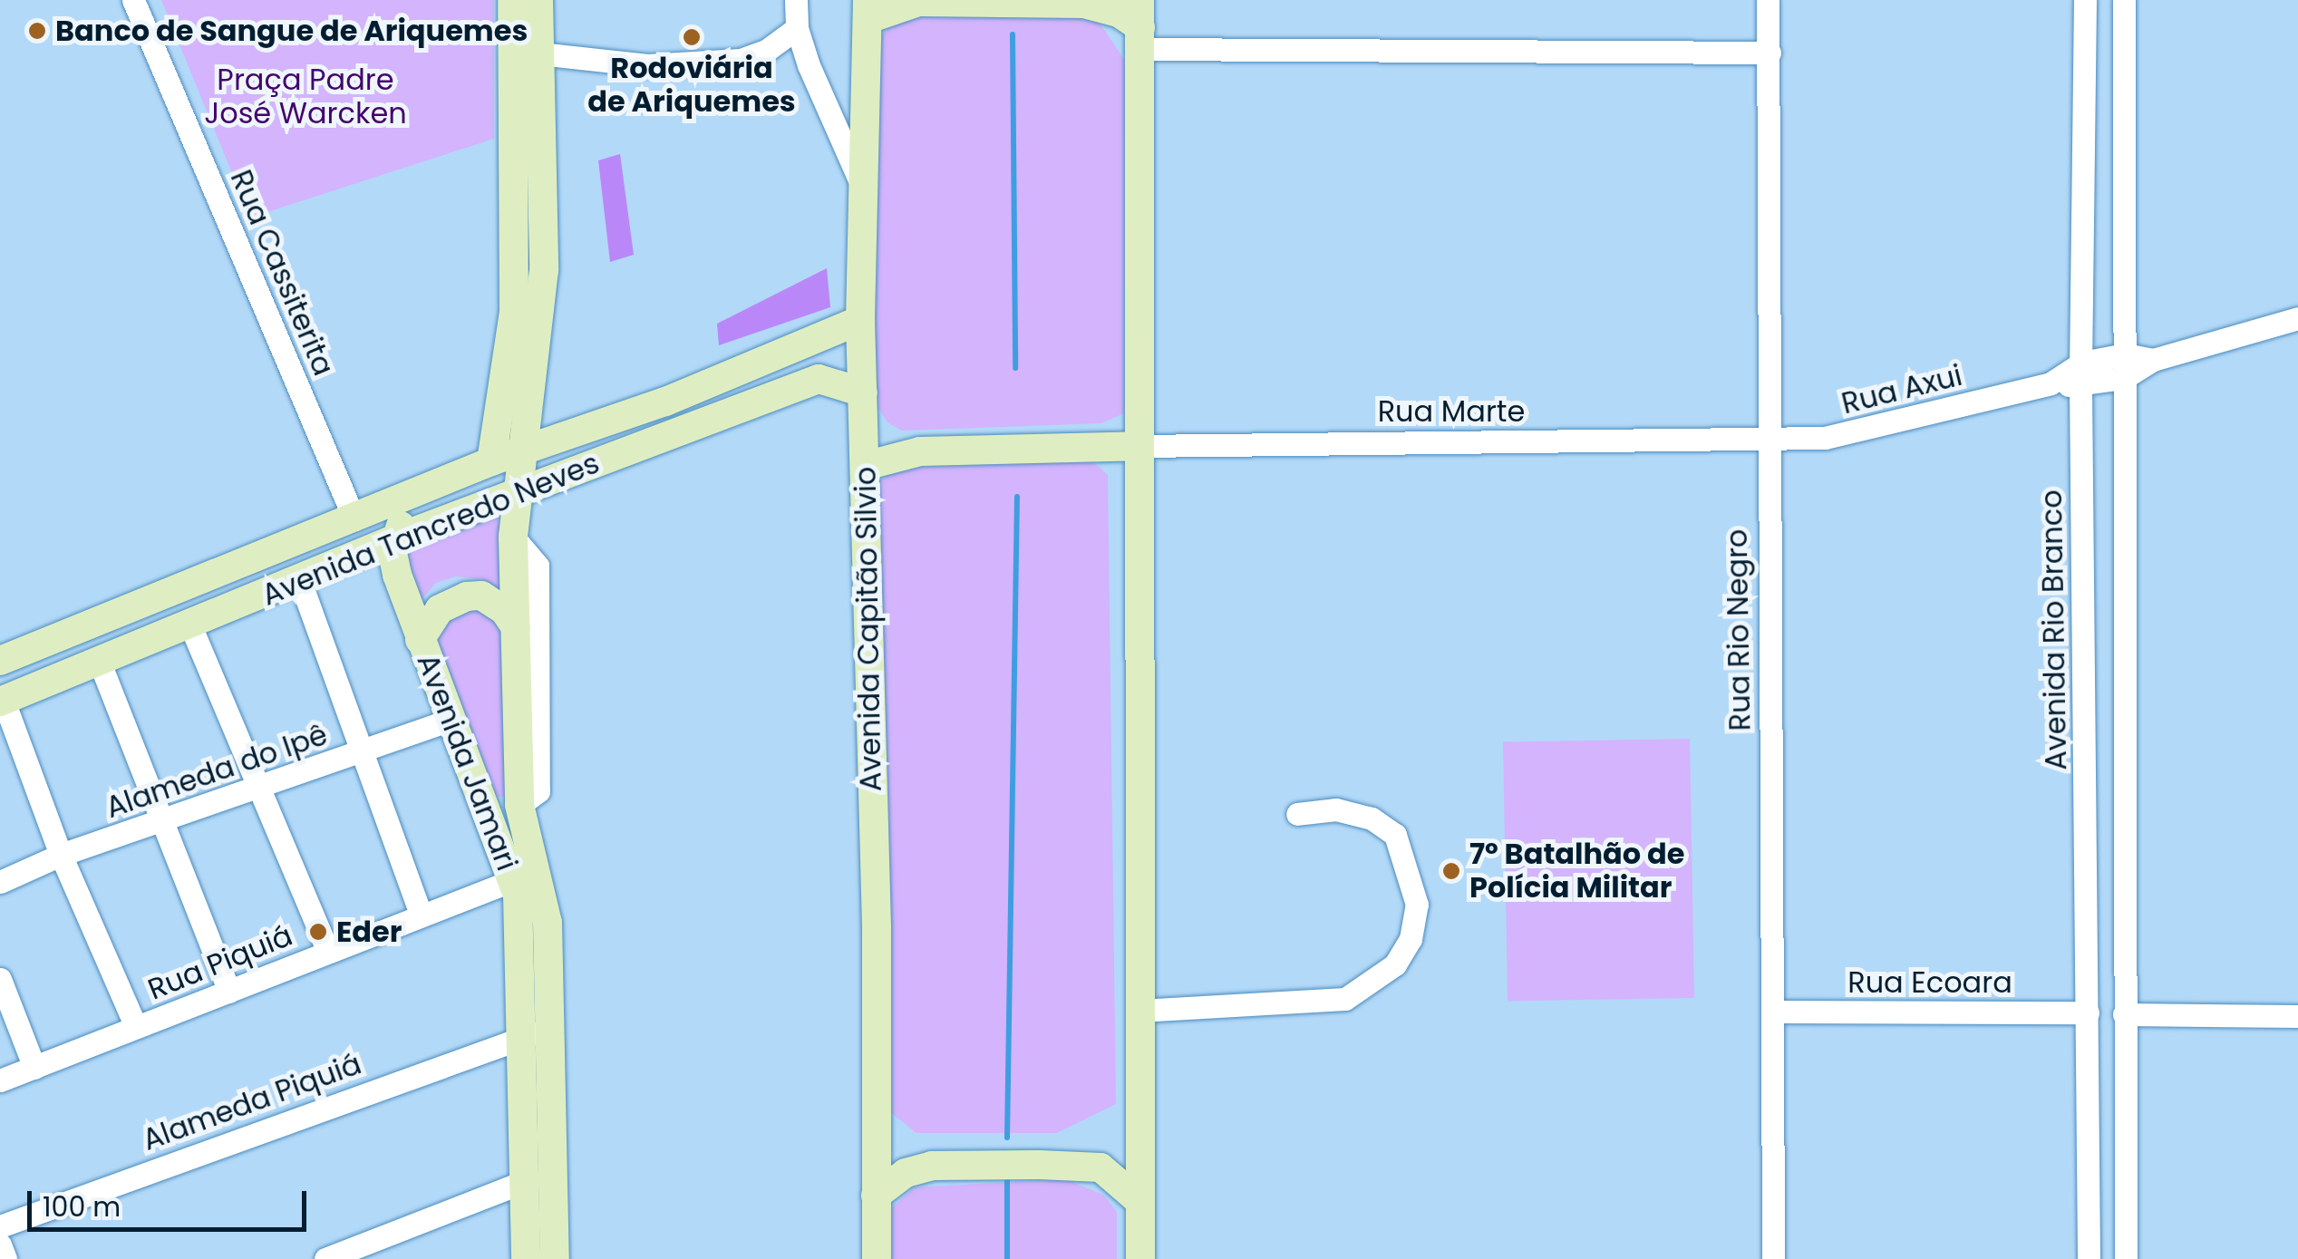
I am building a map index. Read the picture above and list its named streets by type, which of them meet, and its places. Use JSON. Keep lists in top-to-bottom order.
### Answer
{
  "streets": {
    "main road": ["Avenida Tancredo Neves", "Avenida Capitão Silvio", "Avenida Jamari"],
    "street": [
      "Rua Cassiterita",
      "Rua Axui",
      "Rua Marte",
      "Rua Rio Negro",
      "Avenida Rio Branco",
      "Alameda do Ipê",
      "Rua Piquiá",
      "Rua Ecoara",
      "Alameda Piquiá"
    ]
  },
  "crossings": [
    ["Rua Cassiterita", "Avenida Tancredo Neves"],
    ["Rua Axui", "Rua Marte"],
    ["Rua Axui", "Rua Rio Negro"],
    ["Rua Axui", "Avenida Rio Branco"],
    ["Rua Marte", "Rua Rio Negro"],
    ["Avenida Tancredo Neves", "Avenida Capitão Silvio"],
    ["Avenida Tancredo Neves", "Avenida Jamari"],
    ["Rua Rio Negro", "Rua Ecoara"],
    ["Avenida Rio Branco", "Rua Ecoara"],
    ["Avenida Jamari", "Alameda do Ipê"],
    ["Avenida Jamari", "Rua Piquiá"],
    ["Avenida Jamari", "Alameda Piquiá"]
  ],
  "parks": ["Praça Padre José Warcken"],
  "places": [
    "Banco de Sangue de Ariquemes",
    "Rodoviária de Ariquemes",
    "7º Batalhão de Polícia Militar",
    "Eder"
  ],
  "scale_bar": "100 m"
}
